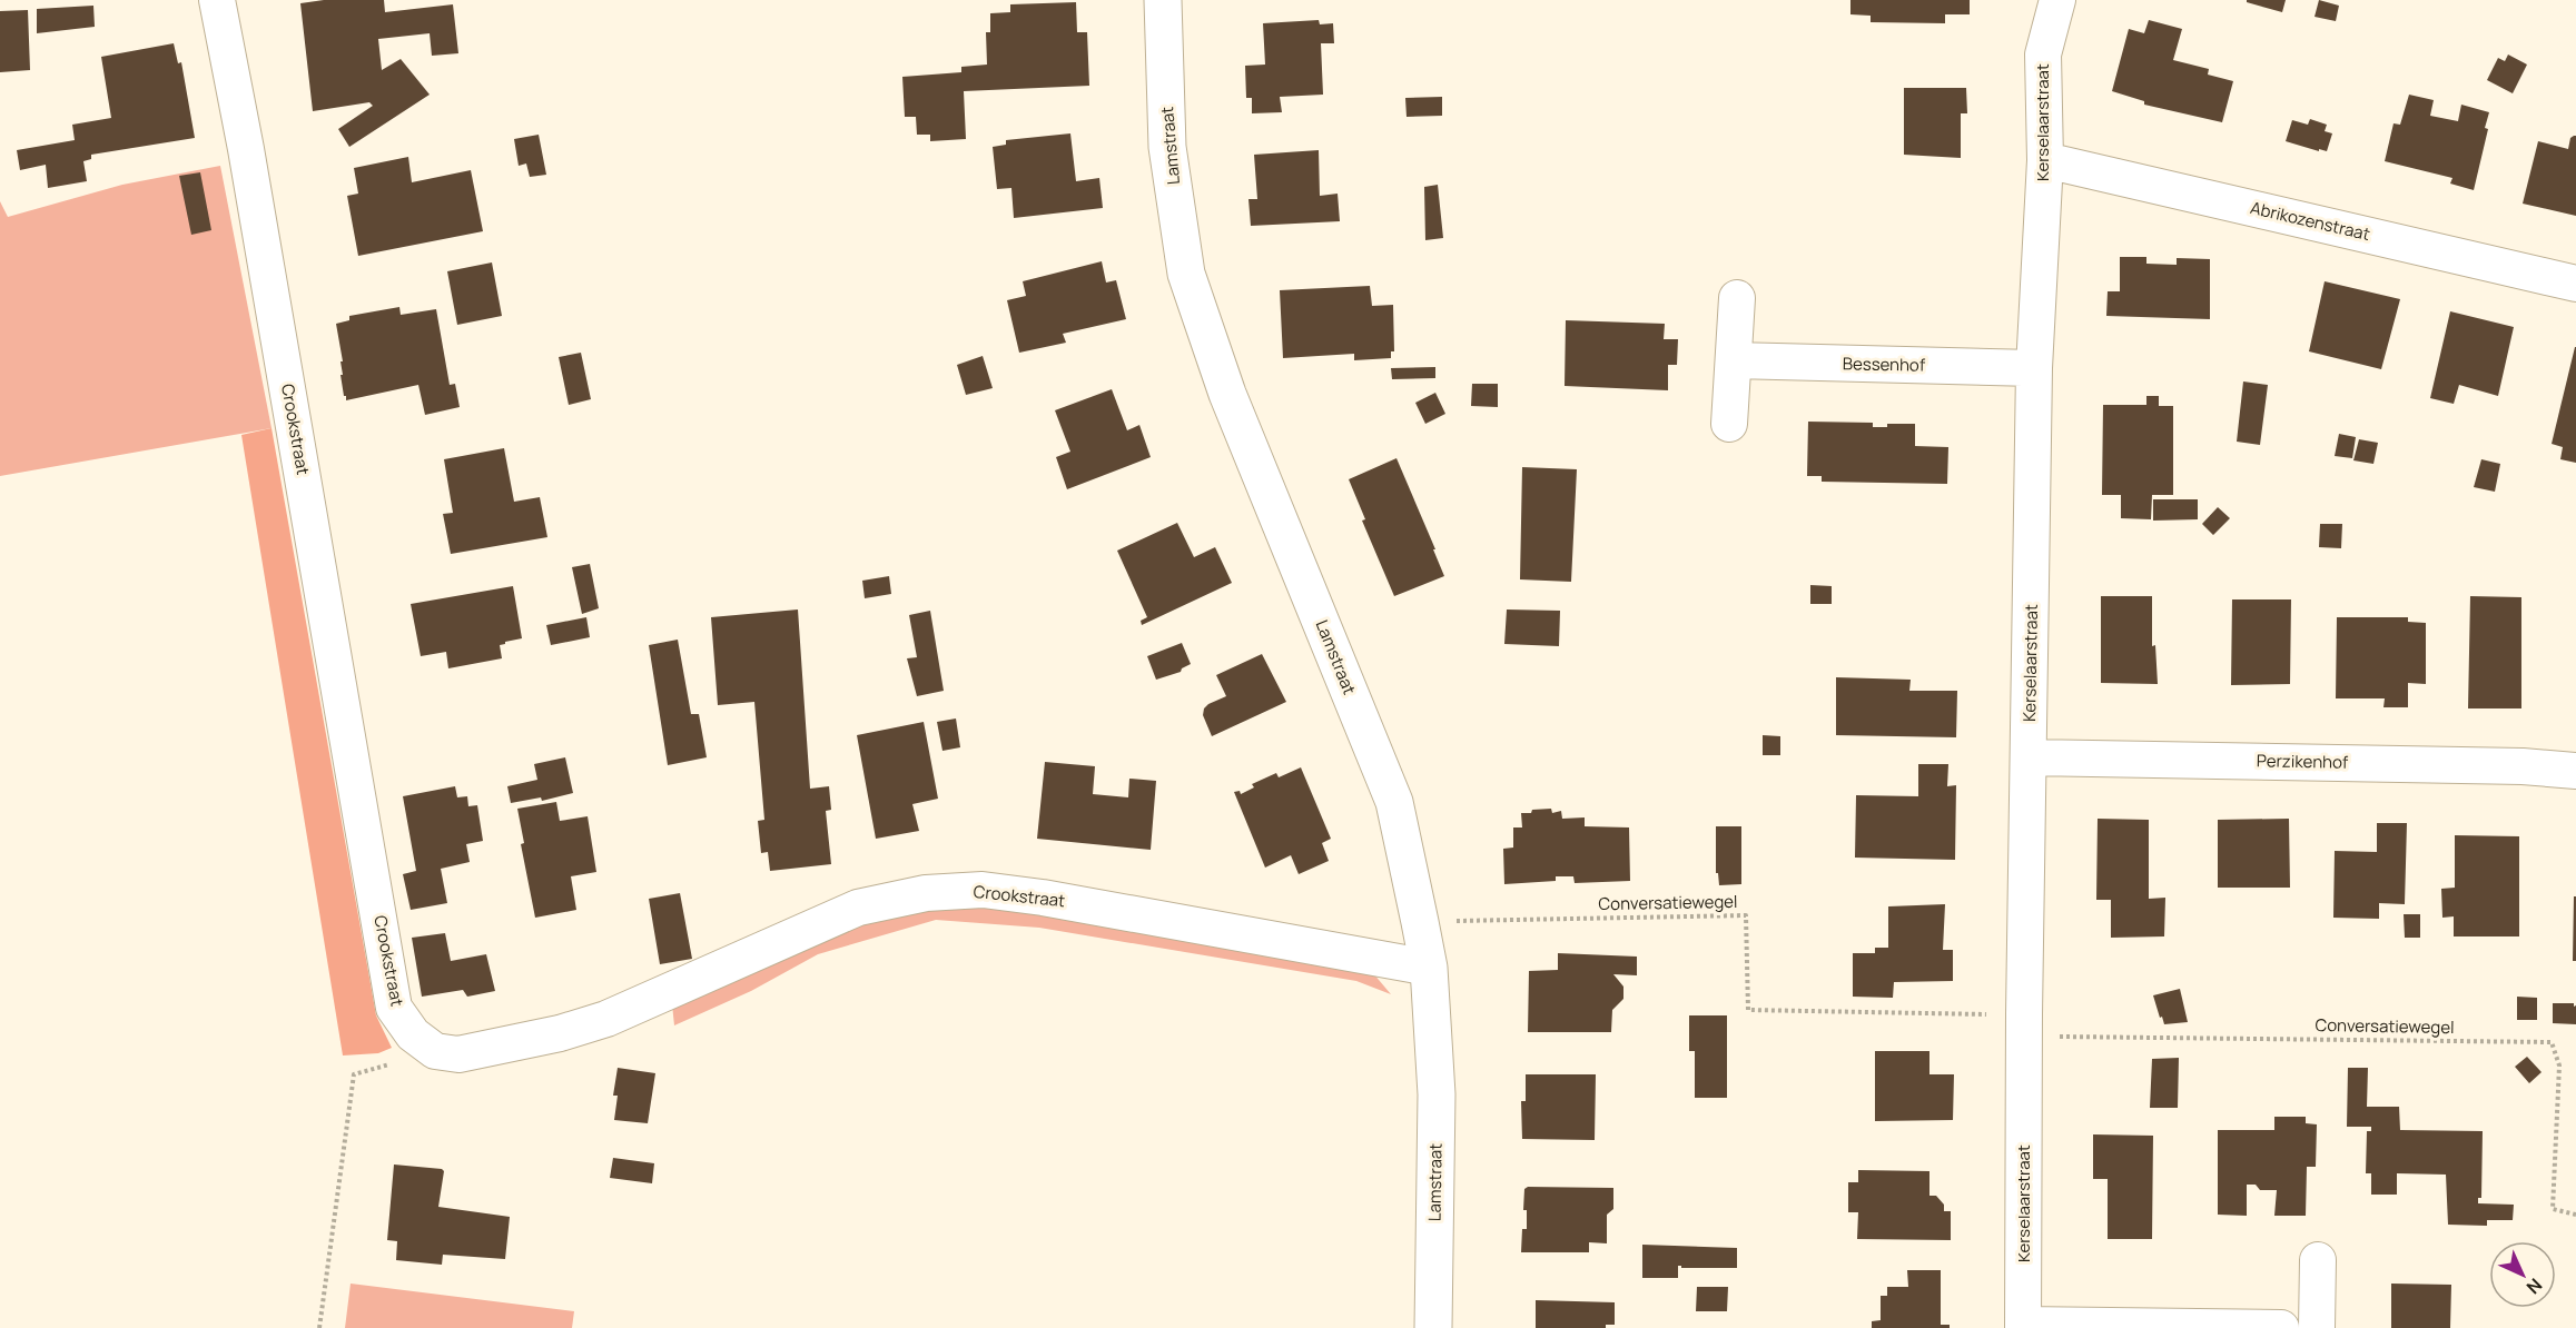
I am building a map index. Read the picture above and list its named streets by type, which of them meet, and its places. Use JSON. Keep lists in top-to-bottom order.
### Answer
{
  "streets": {
    "street": [
      "Kerselaarstraat",
      "Lamstraat",
      "Abrikozenstraat",
      "Bessenhof",
      "Crookstraat",
      "Perzikenhof"
    ],
    "path": ["Conversatiewegel"]
  },
  "crossings": [
    ["Kerselaarstraat", "Abrikozenstraat"],
    ["Kerselaarstraat", "Bessenhof"],
    ["Kerselaarstraat", "Perzikenhof"],
    ["Kerselaarstraat", "Conversatiewegel"],
    ["Lamstraat", "Crookstraat"],
    ["Lamstraat", "Conversatiewegel"]
  ],
  "north": "bottom right"
}
